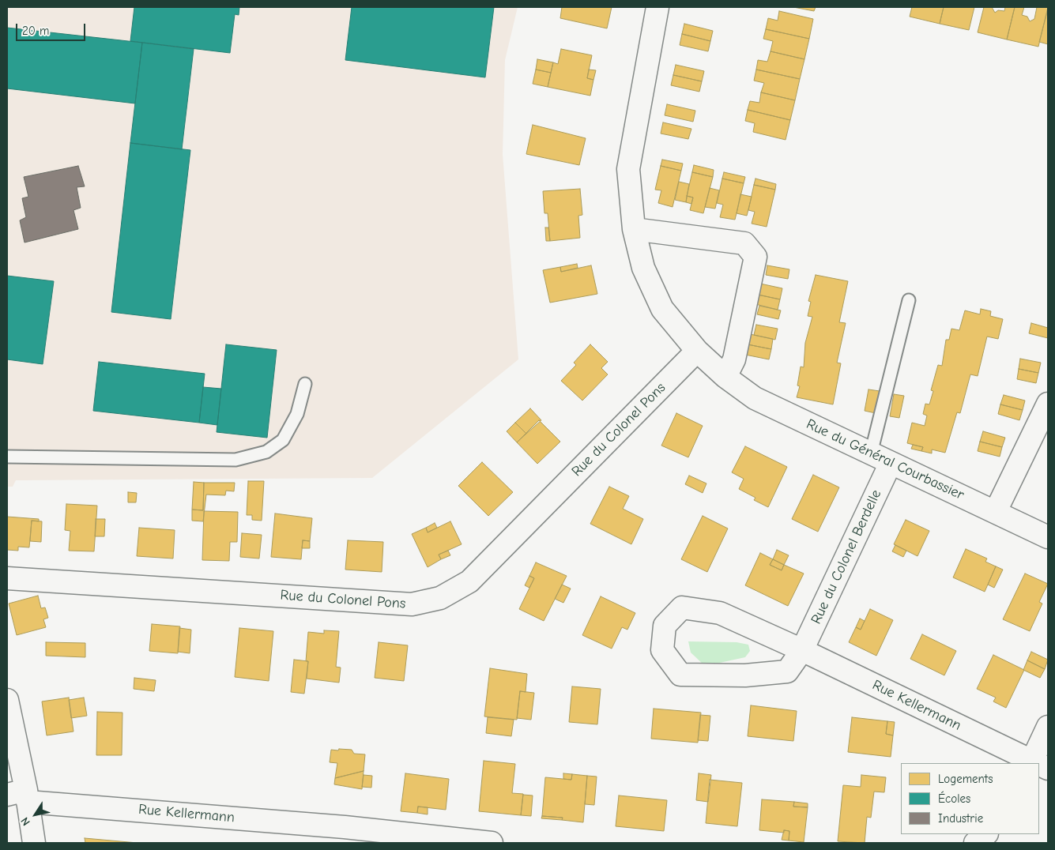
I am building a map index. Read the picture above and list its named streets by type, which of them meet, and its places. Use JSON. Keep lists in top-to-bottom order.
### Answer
{
  "streets": {
    "street": [
      "Rue du Colonel Pons",
      "Rue du Général Courbassier",
      "Rue du Colonel Berdelle",
      "Rue Kellermann"
    ]
  },
  "crossings": [
    ["Rue du Colonel Pons", "Rue du Général Courbassier"],
    ["Rue du Général Courbassier", "Rue du Colonel Berdelle"],
    ["Rue du Colonel Berdelle", "Rue Kellermann"]
  ],
  "legend": ["Logements", "Écoles", "Industrie"],
  "scale_bar": "20 m",
  "north": "bottom left"
}
